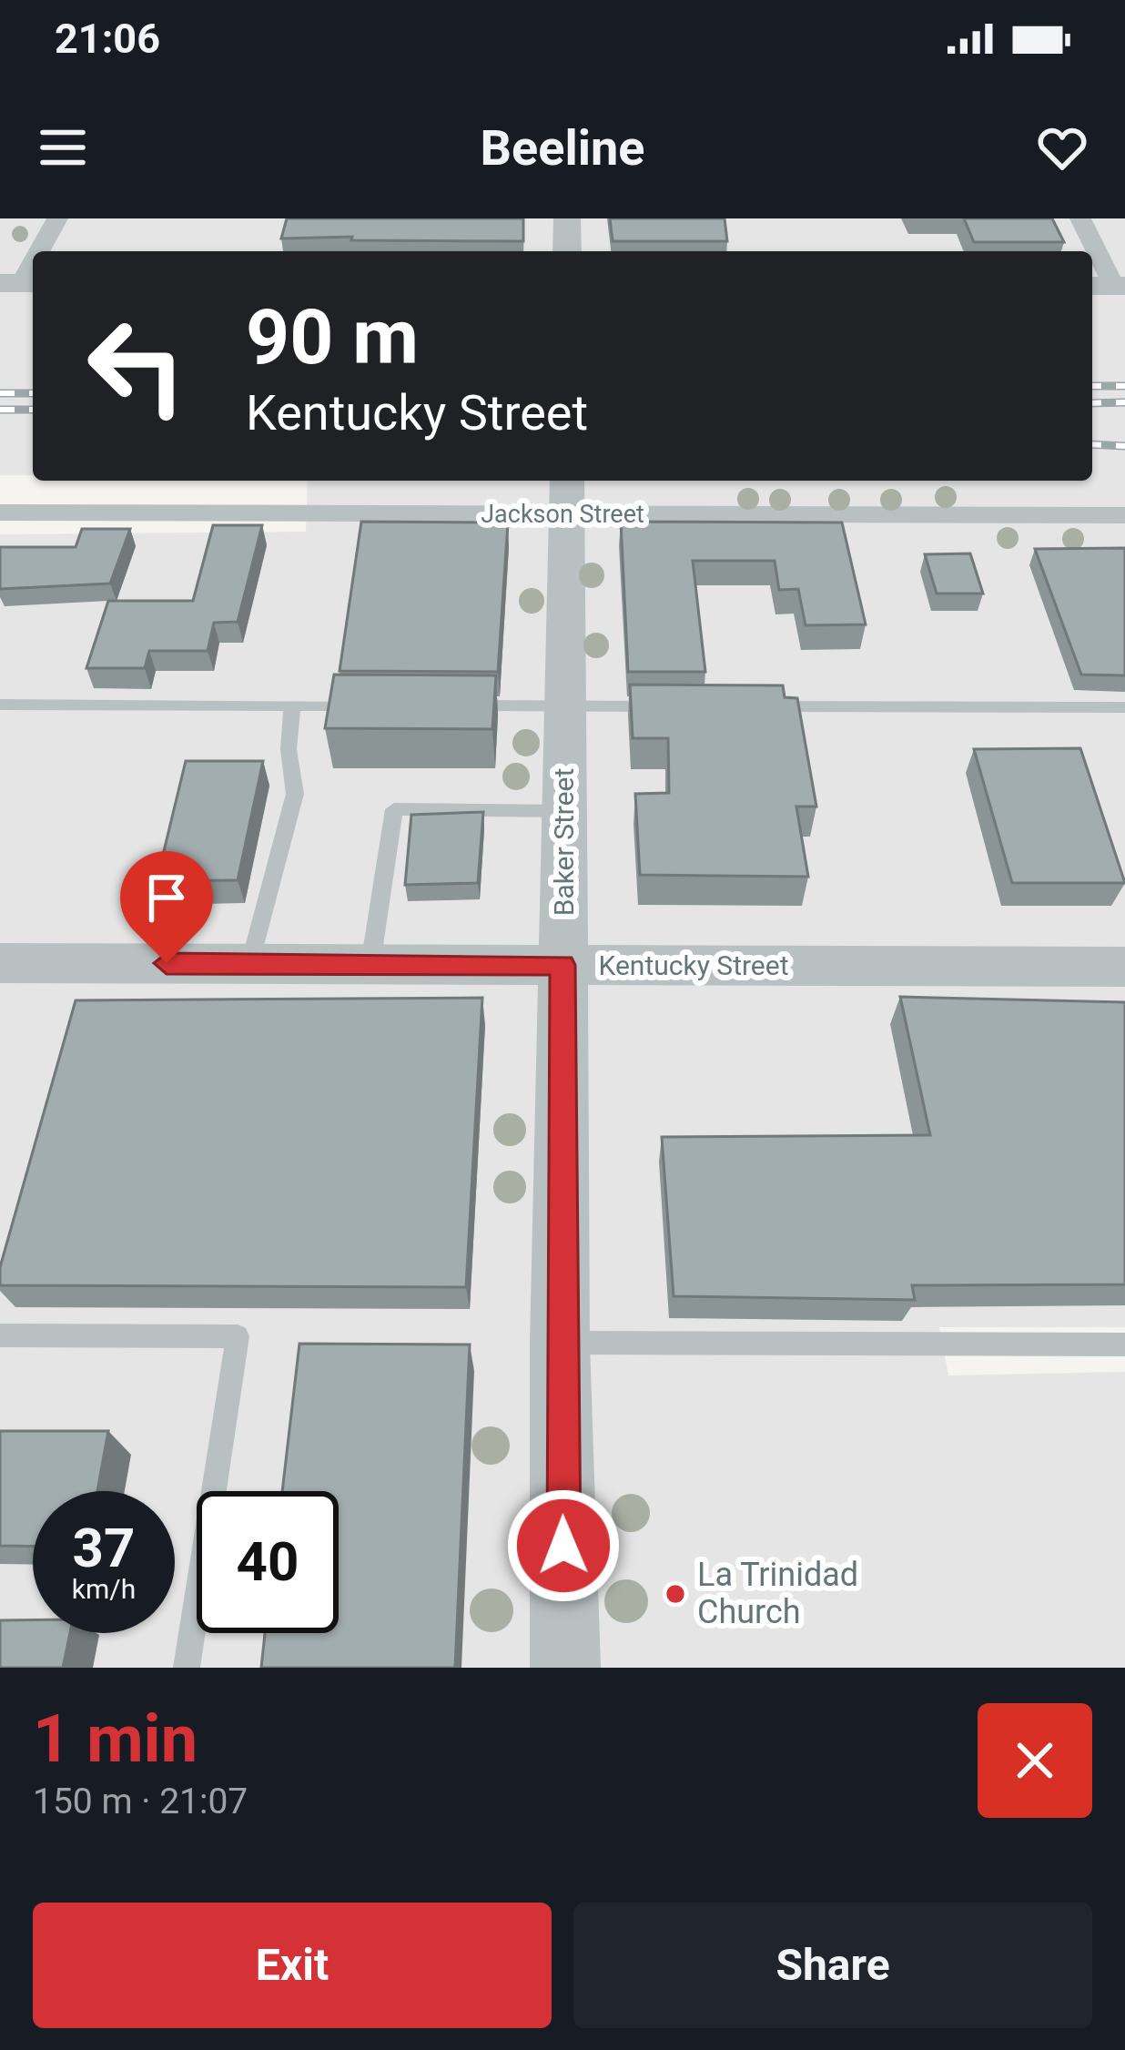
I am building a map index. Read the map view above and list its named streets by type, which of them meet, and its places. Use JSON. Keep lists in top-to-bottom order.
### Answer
{
  "streets": {
    "street": ["Jackson Street", "Baker Street", "Kentucky Street"]
  },
  "crossings": [
    ["Jackson Street", "Baker Street"],
    ["Baker Street", "Kentucky Street"]
  ],
  "places": ["La Trinidad Church"],
  "page": {
    "status": "21:06",
    "header": "Beeline",
    "turn": ["90 m", "Kentucky Street"],
    "speed": "37 km/h",
    "limit": "40",
    "heading": ["1 min", "150 m · 21:07"],
    "buttons": ["Exit", "Share"]
  }
}
